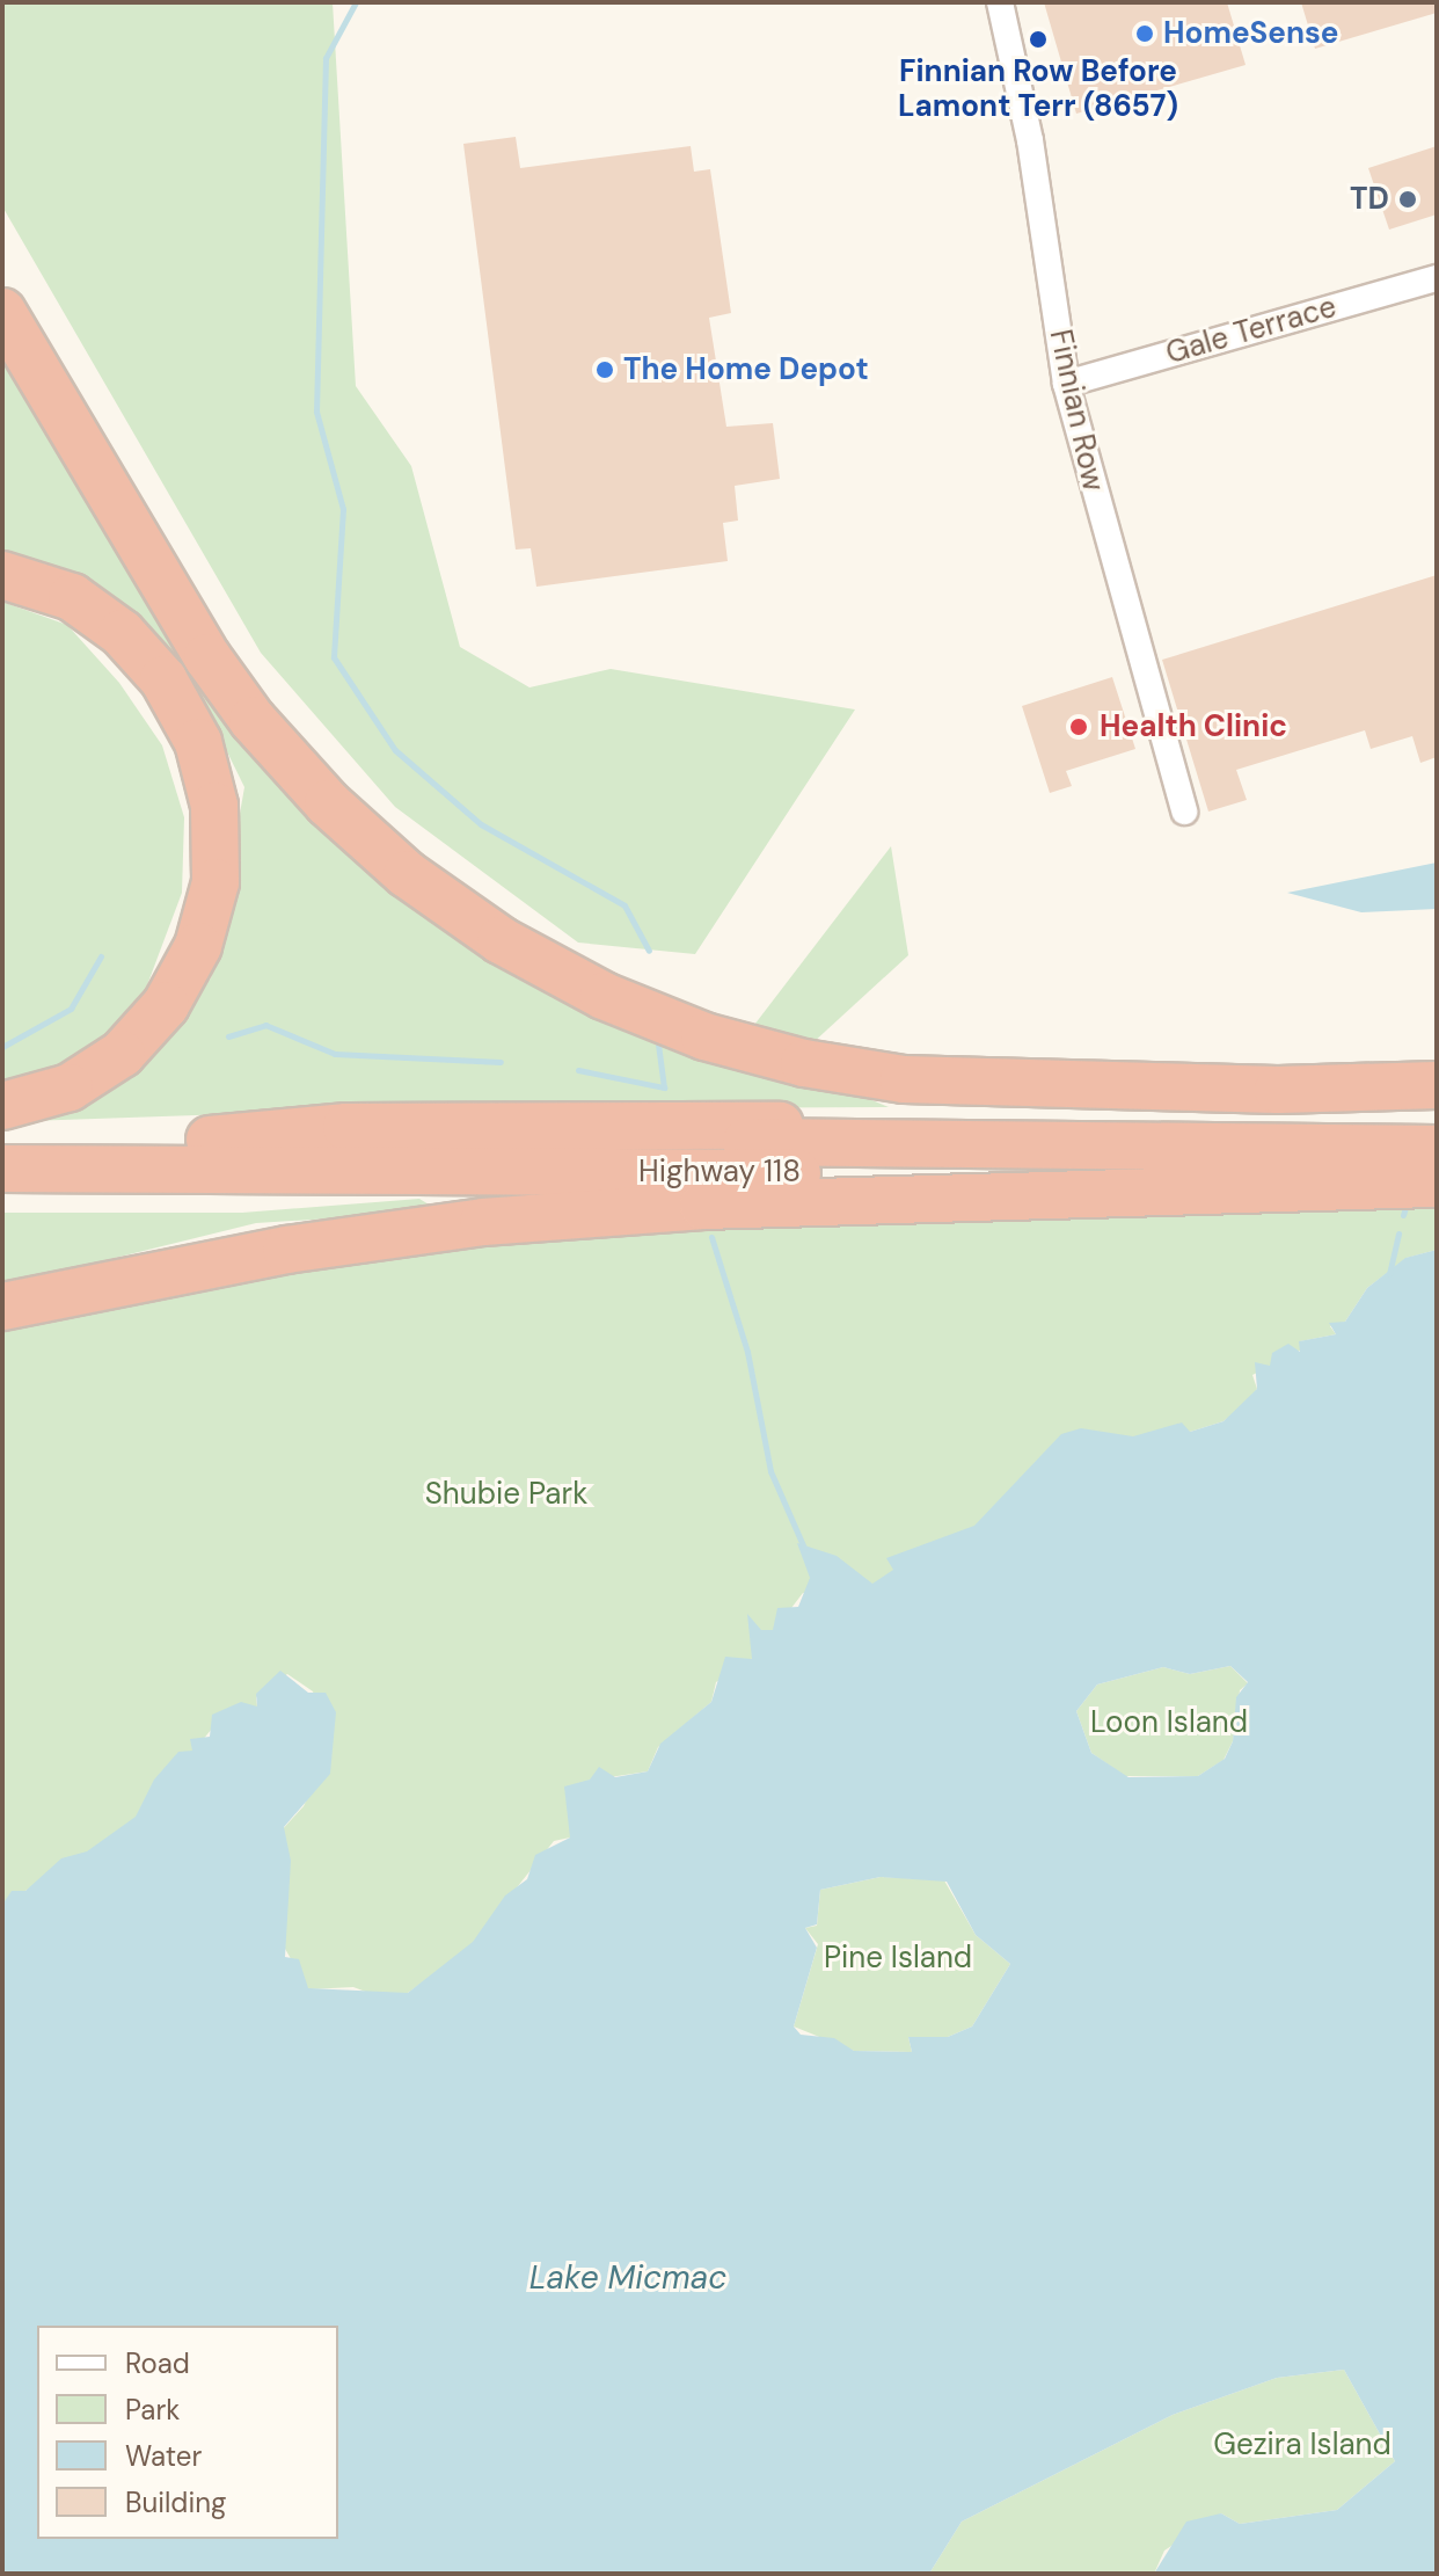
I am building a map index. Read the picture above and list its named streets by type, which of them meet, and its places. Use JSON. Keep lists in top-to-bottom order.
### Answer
{
  "streets": {
    "highway": ["Highway 118"],
    "street": ["Gale Terrace", "Finnian Row"]
  },
  "crossings": [
    ["Gale Terrace", "Finnian Row"]
  ],
  "water": ["Lake Micmac"],
  "parks": [
    "Shubie Park",
    "Loon Island",
    "Pine Island",
    "Gezira Island"
  ],
  "places": [
    "HomeSense",
    "Finnian Row Before Lamont Terr (8657)",
    "TD",
    "The Home Depot",
    "Health Clinic"
  ],
  "legend": [
    "Road",
    "Park",
    "Water",
    "Building"
  ]
}
